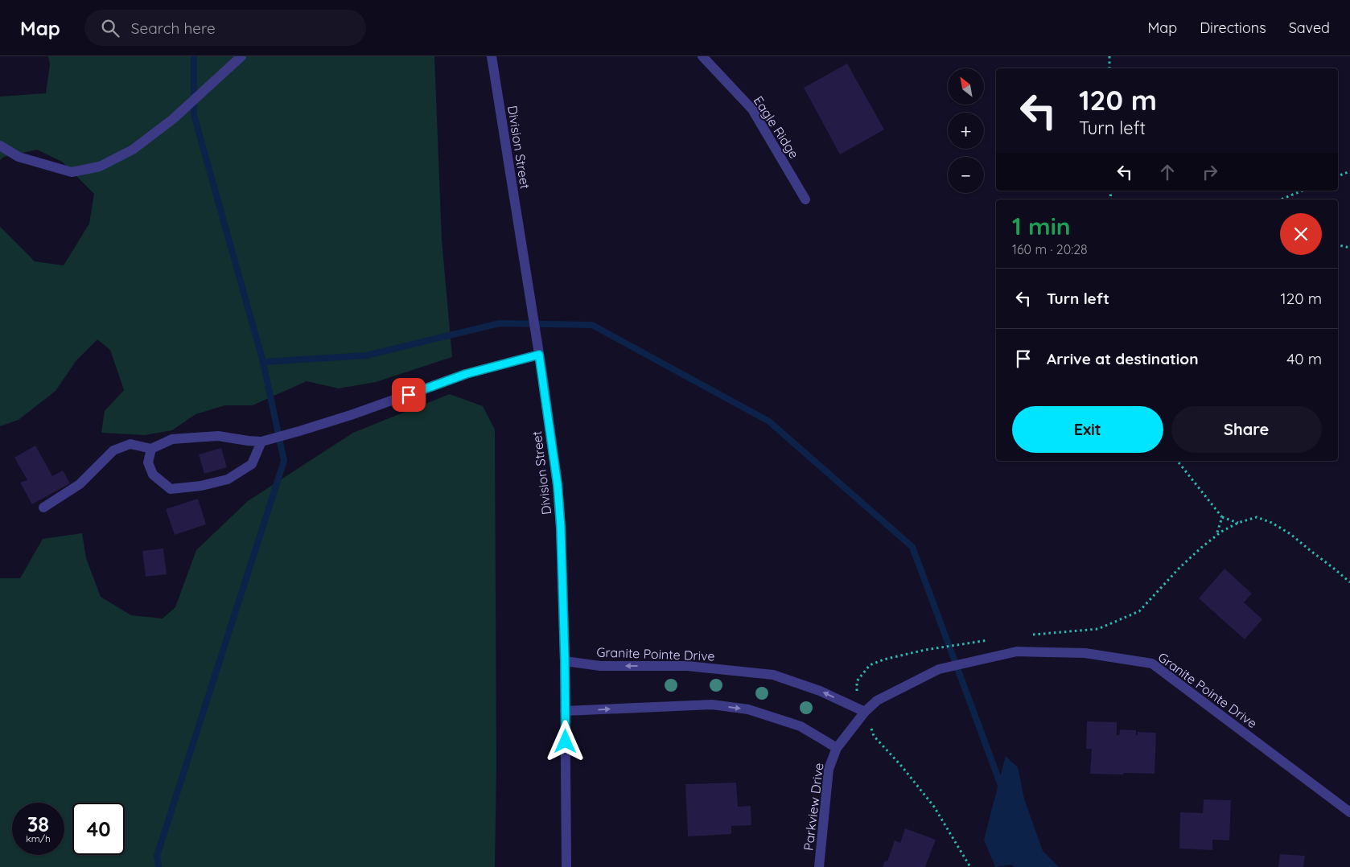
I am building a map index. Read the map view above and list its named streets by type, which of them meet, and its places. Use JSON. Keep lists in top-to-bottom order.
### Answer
{
  "streets": {
    "street": [
      "Eagle Ridge",
      "Division Street",
      "Granite Pointe Drive",
      "Parkview Drive"
    ]
  },
  "crossings": [
    ["Division Street", "Granite Pointe Drive"],
    ["Granite Pointe Drive", "Parkview Drive"]
  ],
  "north": "top left",
  "page": {
    "header": "Map",
    "search": "Search here",
    "nav": ["Map", "Directions", "Saved"],
    "map_buttons": ["+", "−"],
    "turn": ["120 m", "Turn left"],
    "heading": ["1 min", "160 m · 20:28"],
    "list": [
      {
        "name": "Turn left",
        "value": "120 m"
      },
      {
        "name": "Arrive at destination",
        "value": "40 m"
      }
    ],
    "buttons": ["Exit", "Share"],
    "speed": "38 km/h",
    "limit": "40"
  }
}
